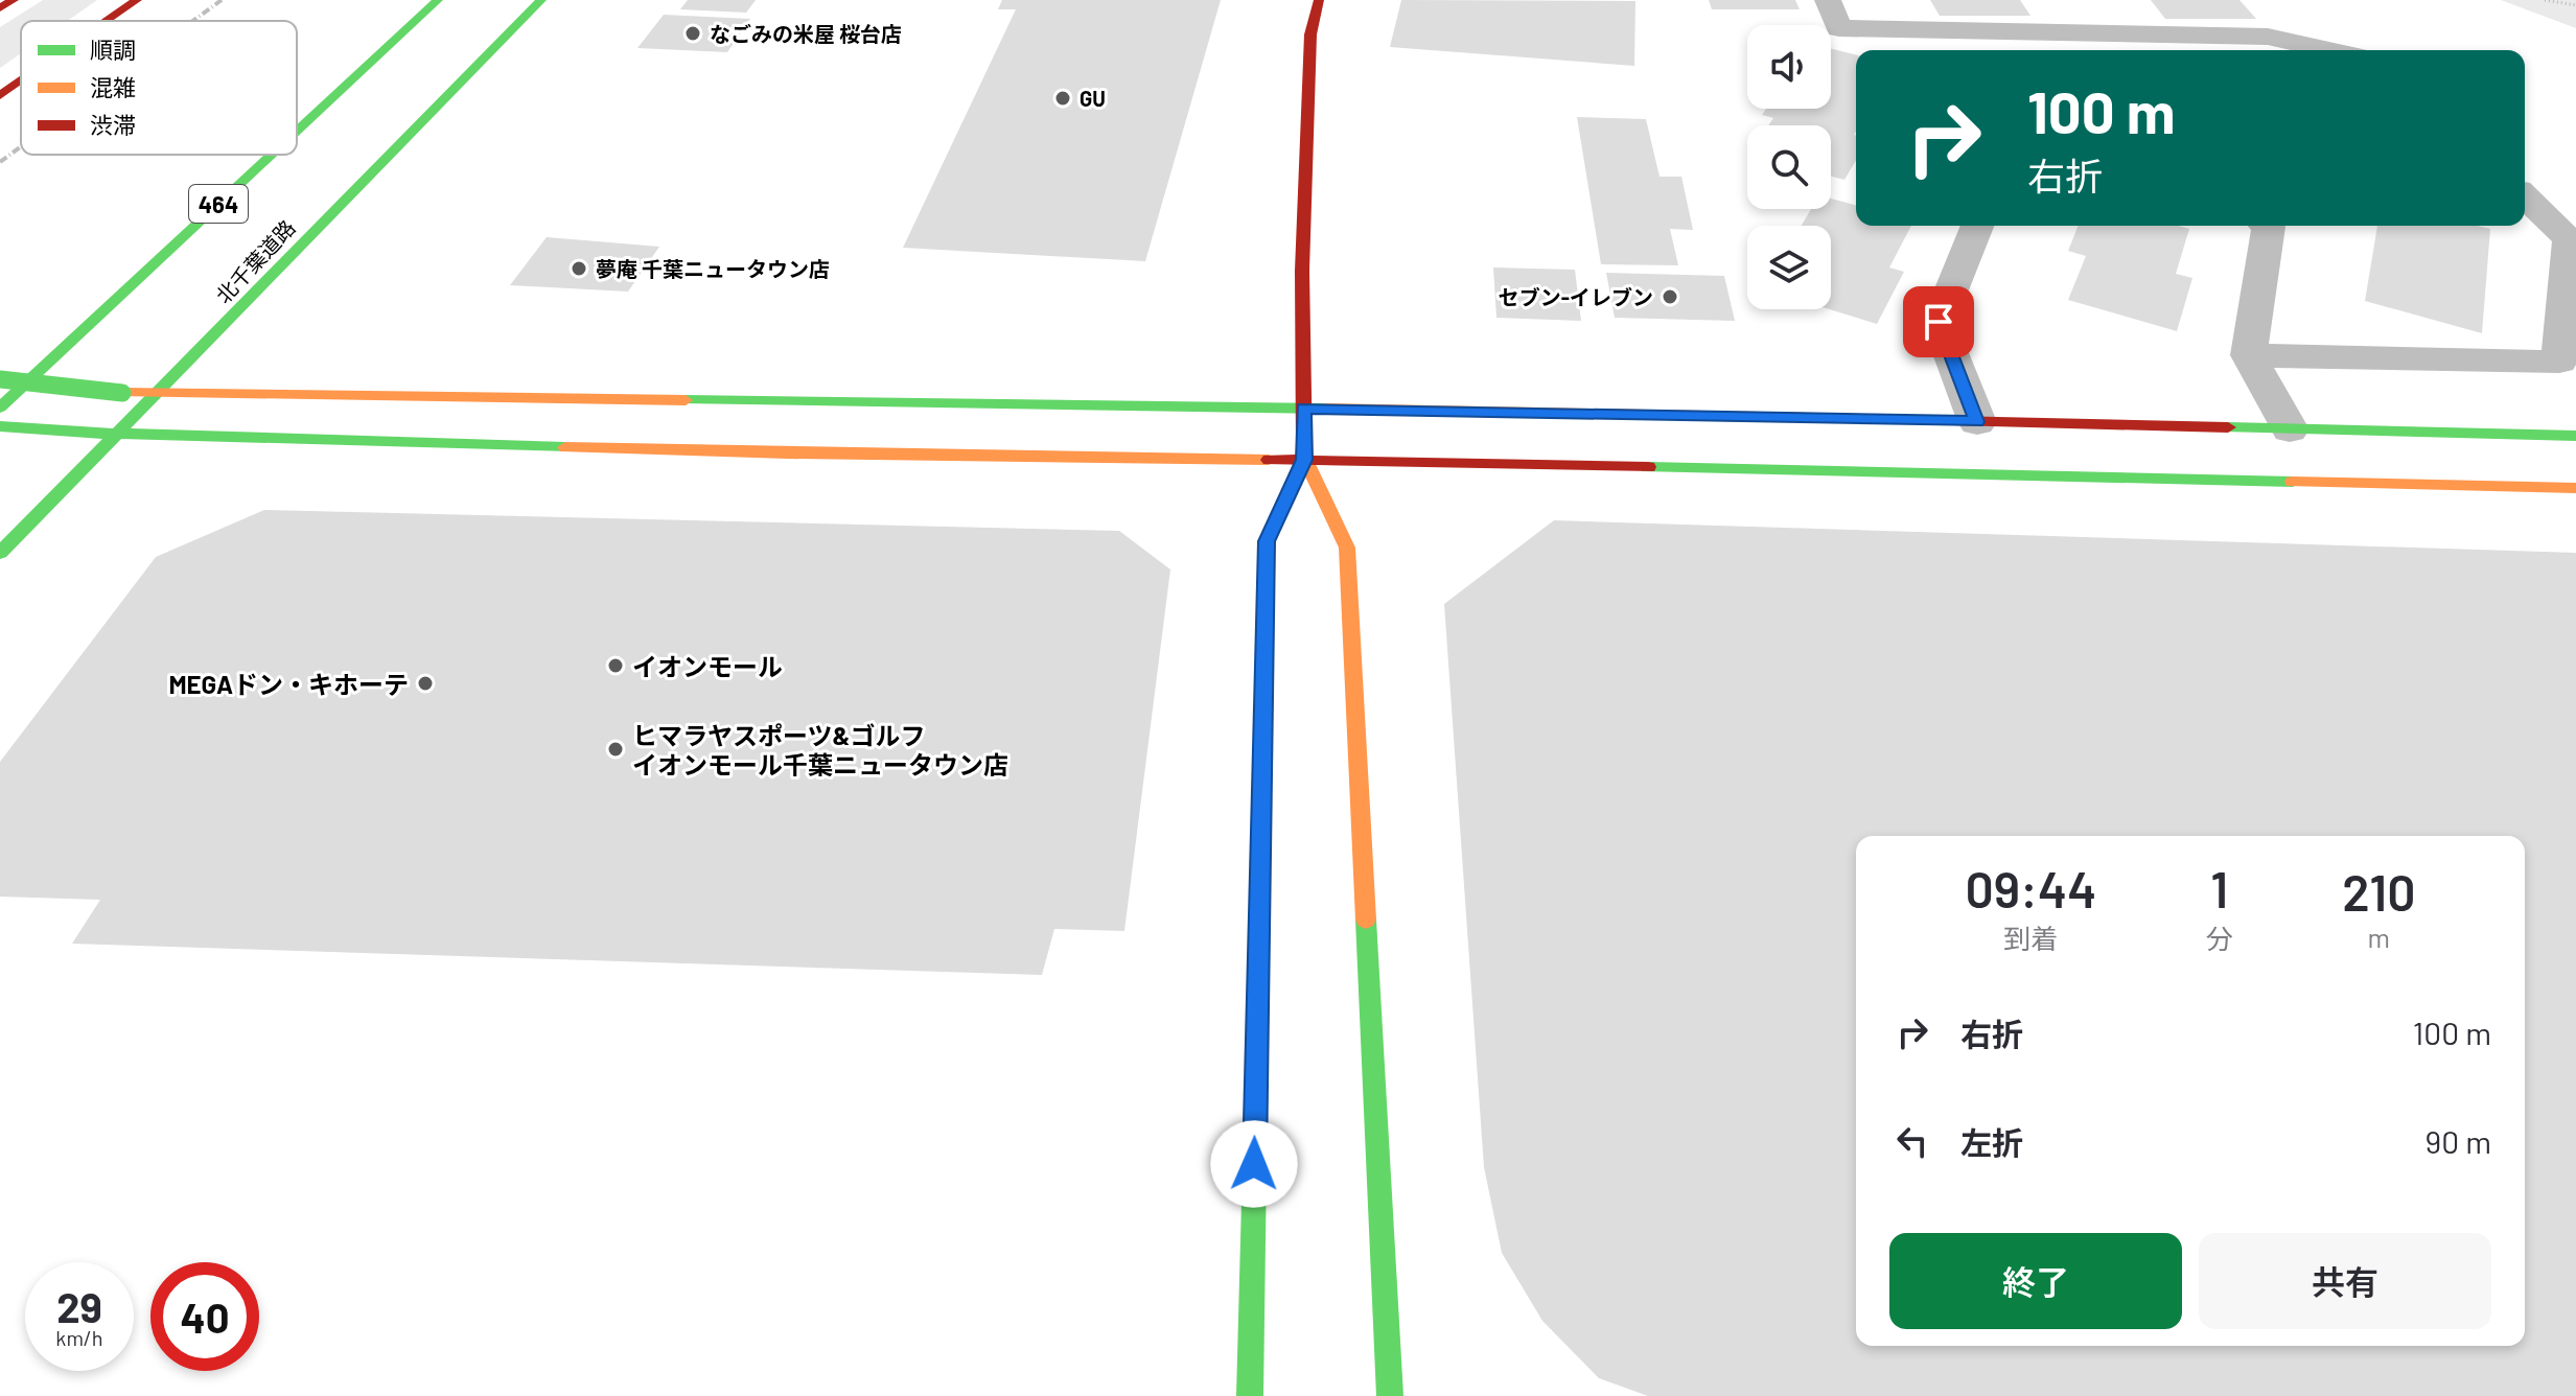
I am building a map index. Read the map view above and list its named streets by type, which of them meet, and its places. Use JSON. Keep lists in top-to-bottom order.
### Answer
{
  "streets": {
    "main road": ["464", "北千葉道路"]
  },
  "places": [
    "なごみの米屋 桜台店",
    "GU",
    "夢庵 千葉ニュータウン店",
    "セブン-イレブン",
    "イオンモール",
    "MEGAドン・キホーテ",
    "ヒマラヤスポーツ&ゴルフ イオンモール千葉ニュータウン店"
  ],
  "legend": ["順調", "混雑", "渋滞"],
  "page": {
    "turn": ["100 m", "右折"],
    "eta": [
      "09:44",
      "到着",
      "1",
      "分",
      "210",
      "m"
    ],
    "list": [
      {
        "name": "右折",
        "value": "100 m"
      },
      {
        "name": "左折",
        "value": "90 m"
      }
    ],
    "buttons": ["終了", "共有"],
    "speed": "29 km/h",
    "limit": "40"
  }
}
